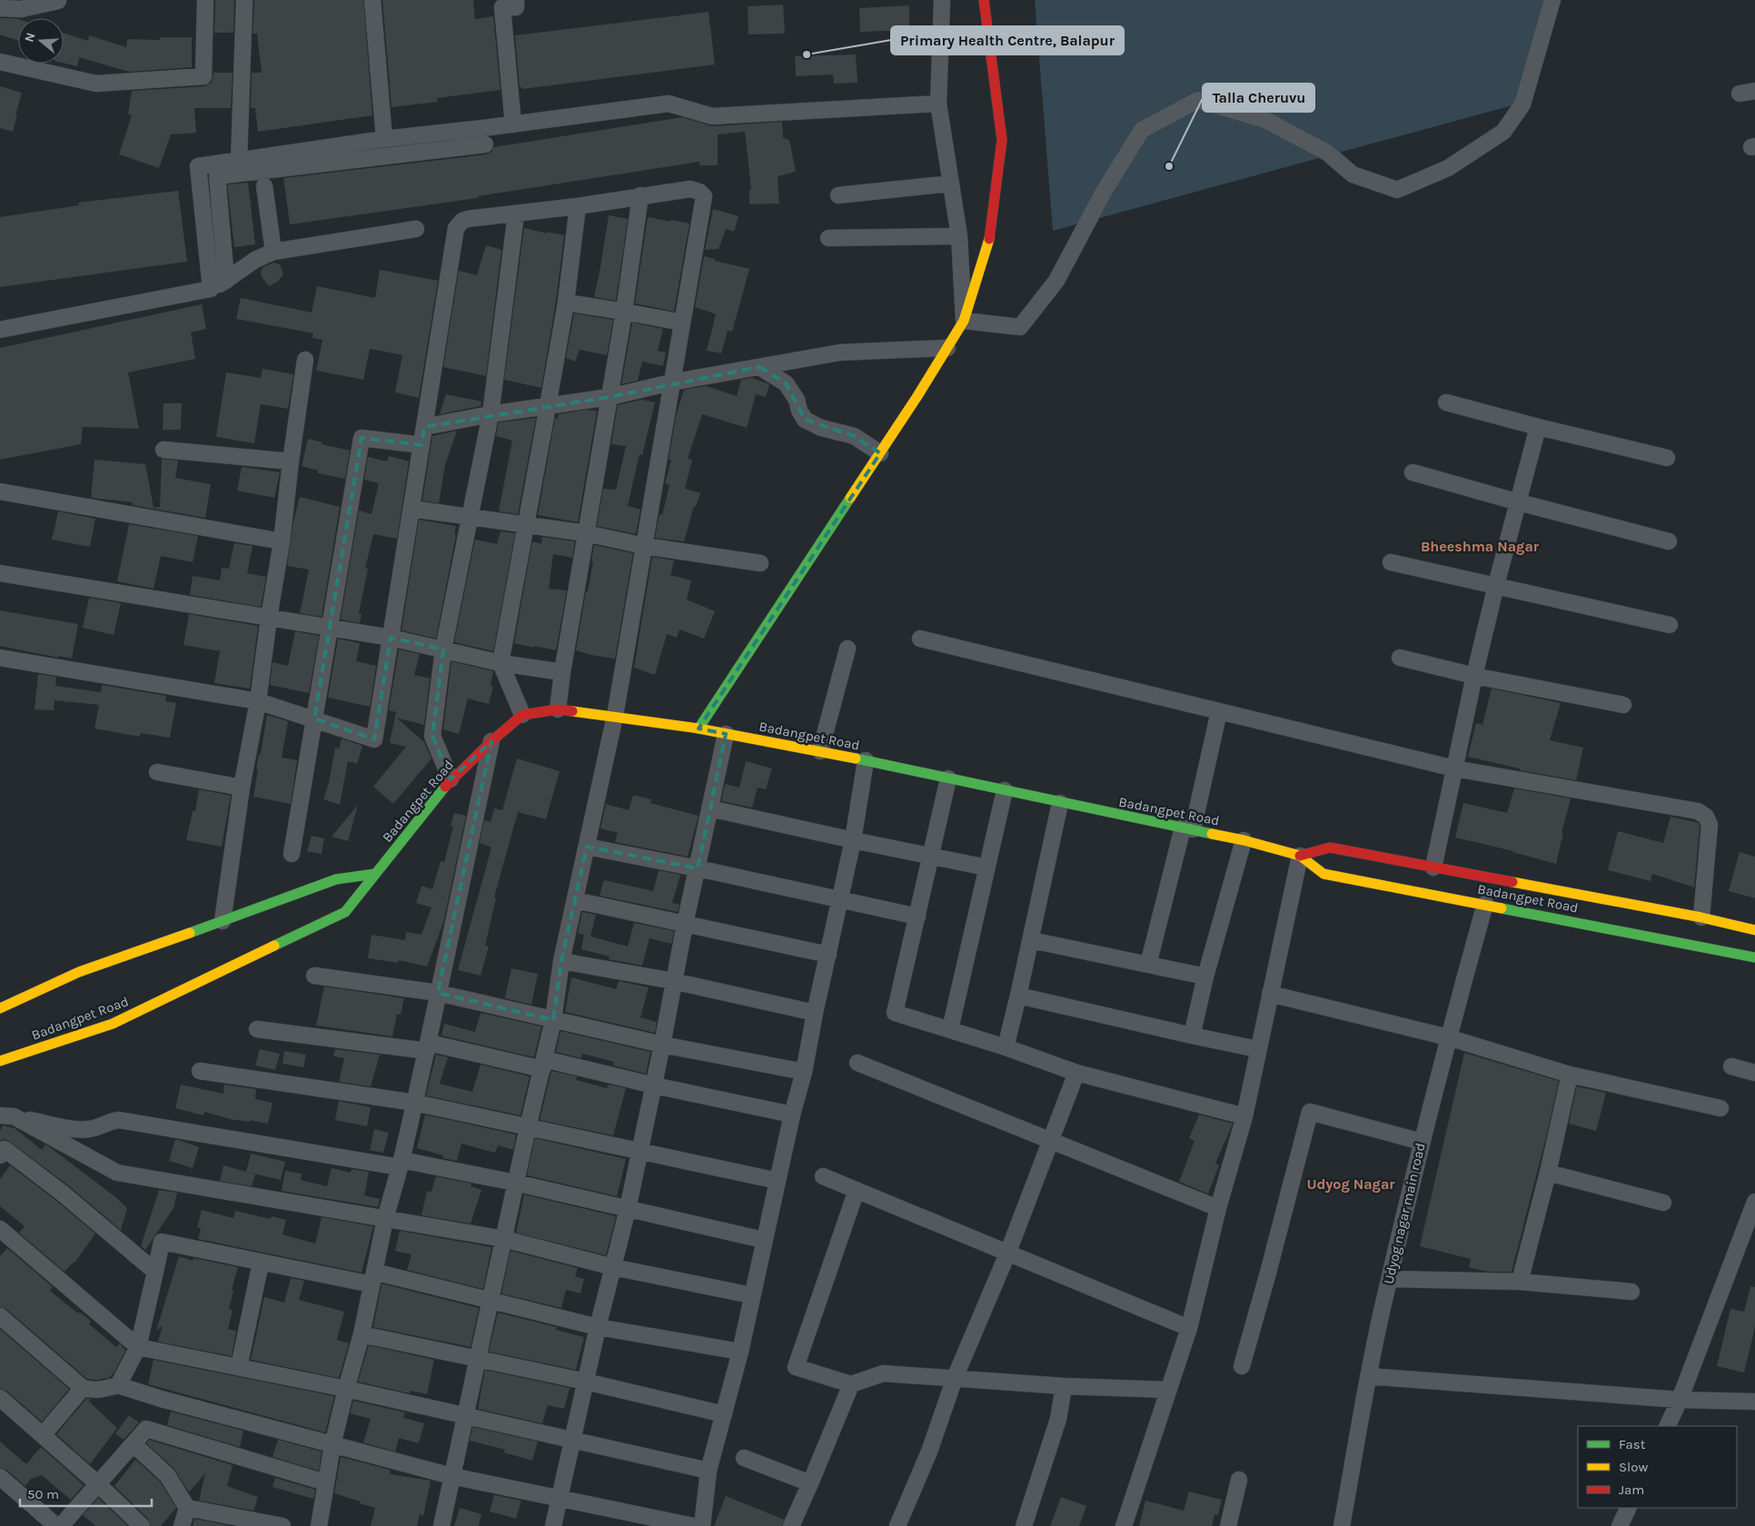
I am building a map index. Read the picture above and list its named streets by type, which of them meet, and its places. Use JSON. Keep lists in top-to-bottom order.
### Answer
{
  "streets": {
    "main road": ["Badangpet Road"],
    "street": ["Udyog nagar main road"]
  },
  "crossings": [
    ["Badangpet Road", "Udyog nagar main road"]
  ],
  "districts": ["Bheeshma Nagar", "Udyog Nagar"],
  "places": ["Primary Health Centre, Balapur", "Talla Cheruvu"],
  "legend": ["Fast", "Slow", "Jam"],
  "scale_bar": "50 m",
  "north": "left"
}
